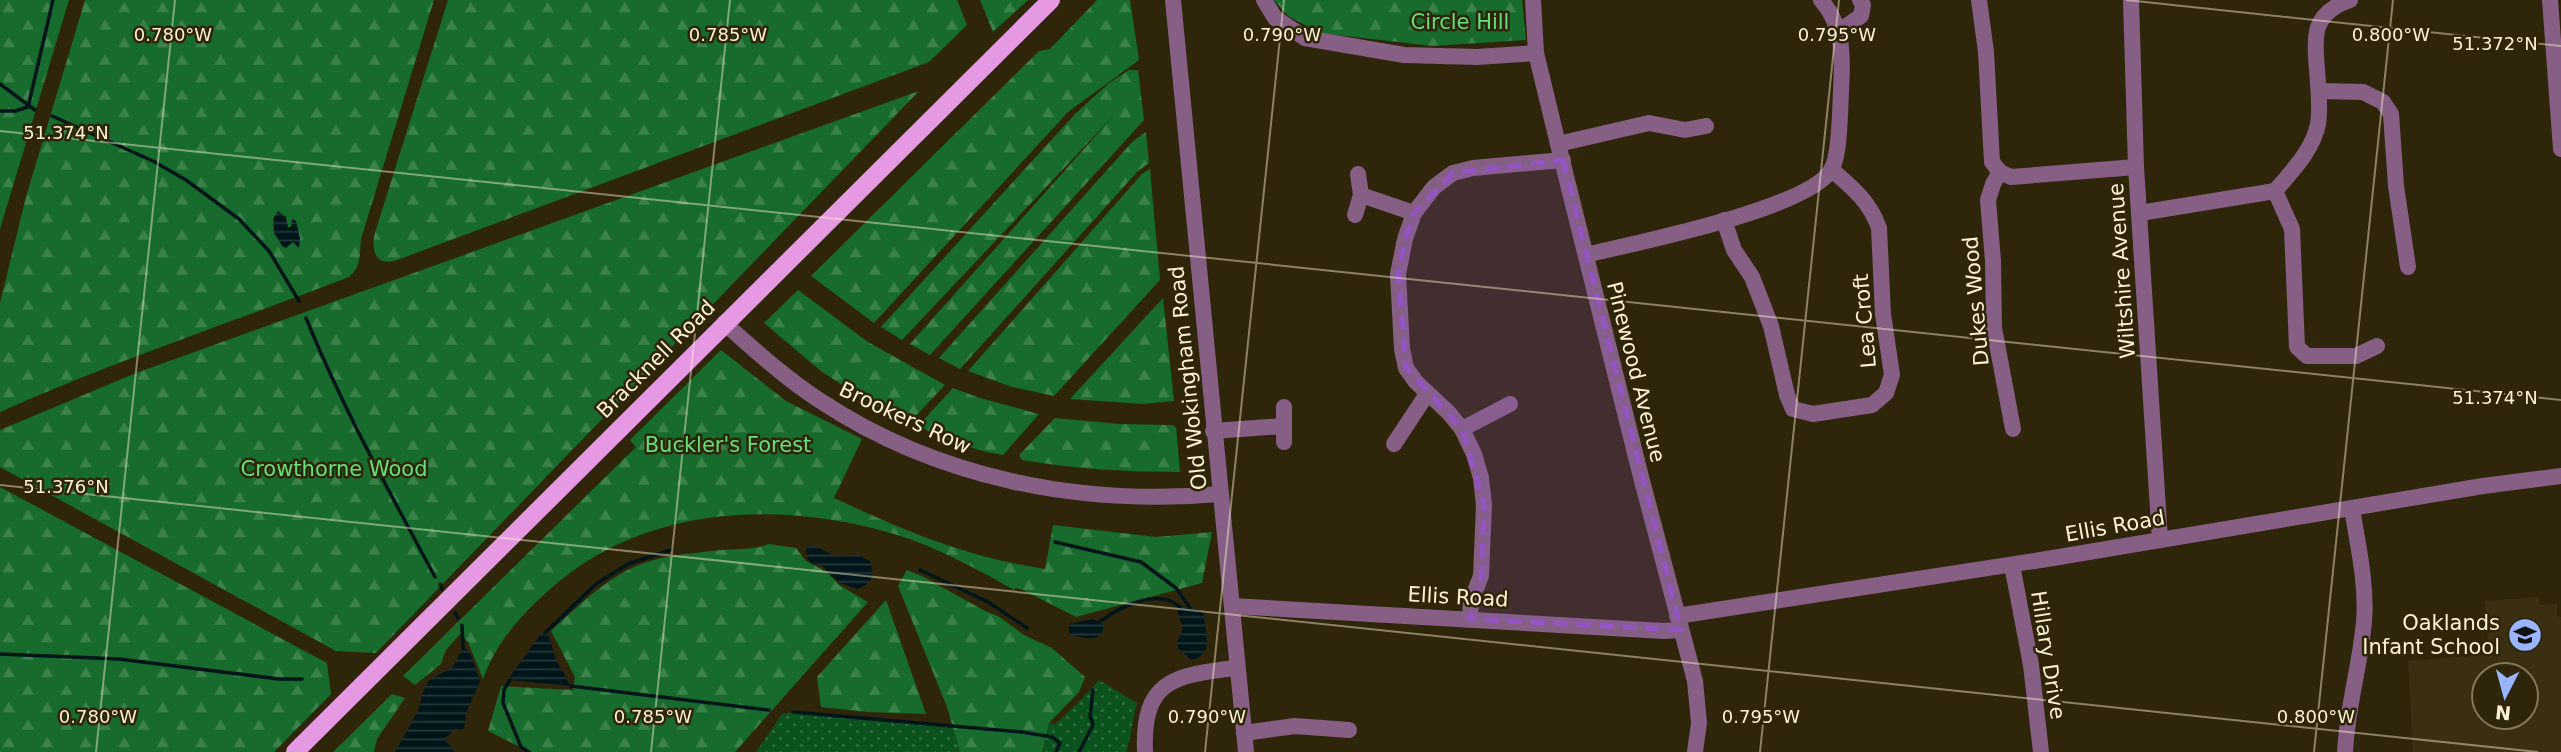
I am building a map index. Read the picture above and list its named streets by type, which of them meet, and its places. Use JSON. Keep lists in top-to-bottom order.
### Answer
{
  "streets": {
    "main road": ["Bracknell Road"],
    "street": [
      "Wiltshire Avenue",
      "Dukes Wood",
      "Lea Croft",
      "Pinewood Avenue",
      "Old Wokingham Road",
      "Brookers Row",
      "Ellis Road",
      "Hillary Drive"
    ]
  },
  "crossings": [
    ["Wiltshire Avenue", "Ellis Road"],
    ["Bracknell Road", "Brookers Row"],
    ["Pinewood Avenue", "Ellis Road"],
    ["Old Wokingham Road", "Brookers Row"],
    ["Old Wokingham Road", "Ellis Road"],
    ["Ellis Road", "Hillary Drive"]
  ],
  "parks": ["Circle Hill", "Buckler's Forest", "Crowthorne Wood"],
  "places": {
    "school or university": ["Oaklands Infant School"]
  },
  "north": "bottom",
  "coordinates": [
    "0.780°W",
    "0.785°W",
    "0.790°W",
    "0.795°W",
    "0.800°W",
    "51.372°N",
    "51.374°N",
    "51.376°N"
  ]
}
